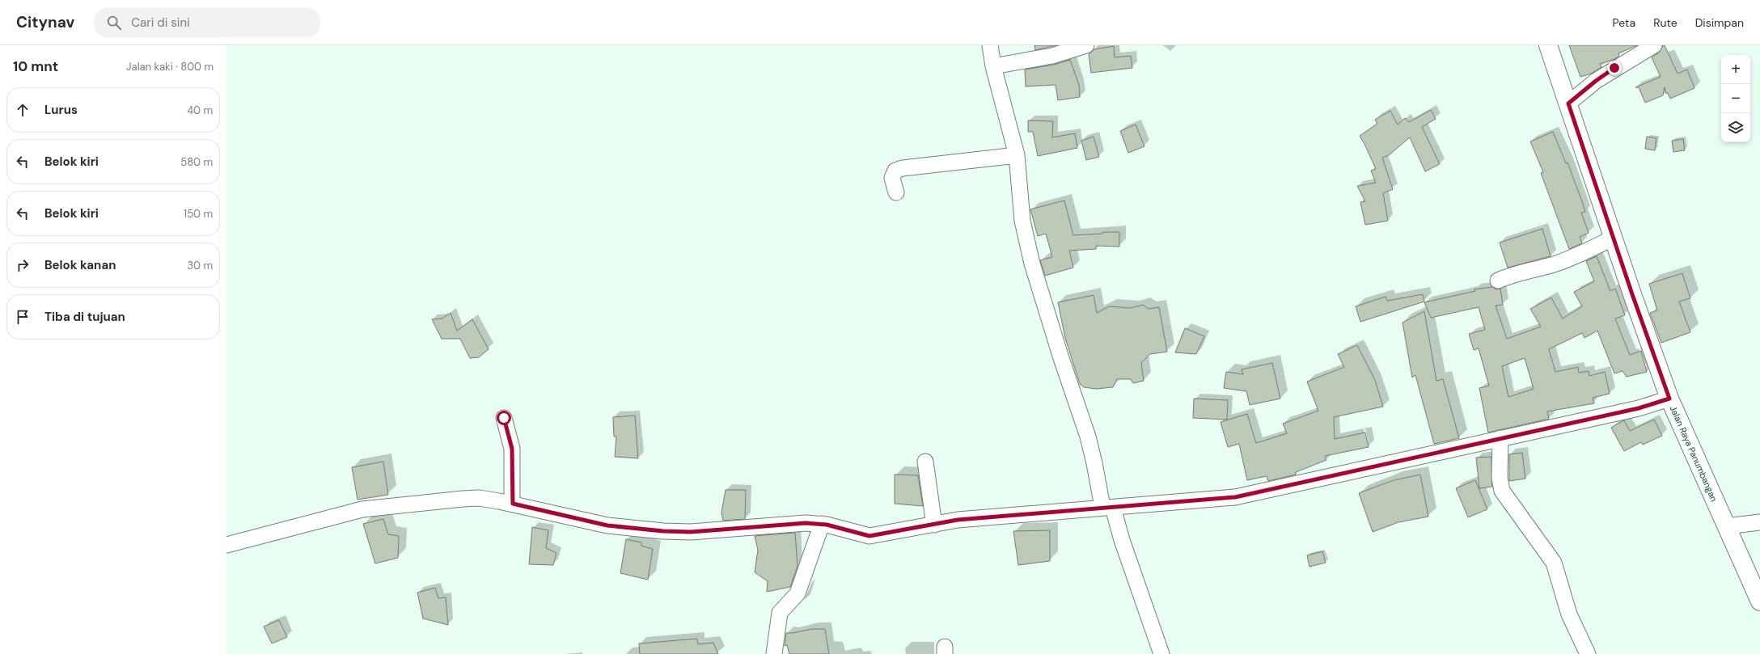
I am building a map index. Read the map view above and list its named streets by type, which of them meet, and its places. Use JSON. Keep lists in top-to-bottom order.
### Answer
{
  "streets": {
    "main road": ["Jalan Raya Panumbangan"]
  },
  "page": {
    "header": "Citynav",
    "search": "Cari di sini",
    "nav": ["Peta", "Rute", "Disimpan"],
    "heading": ["10 mnt", "Jalan kaki · 800 m"],
    "map_buttons": ["+", "−"],
    "list": [
      ["Lurus", "40 m"],
      ["Belok kiri", "580 m"],
      ["Belok kiri", "150 m"],
      ["Belok kanan", "30 m"],
      "Tiba di tujuan"
    ]
  }
}
